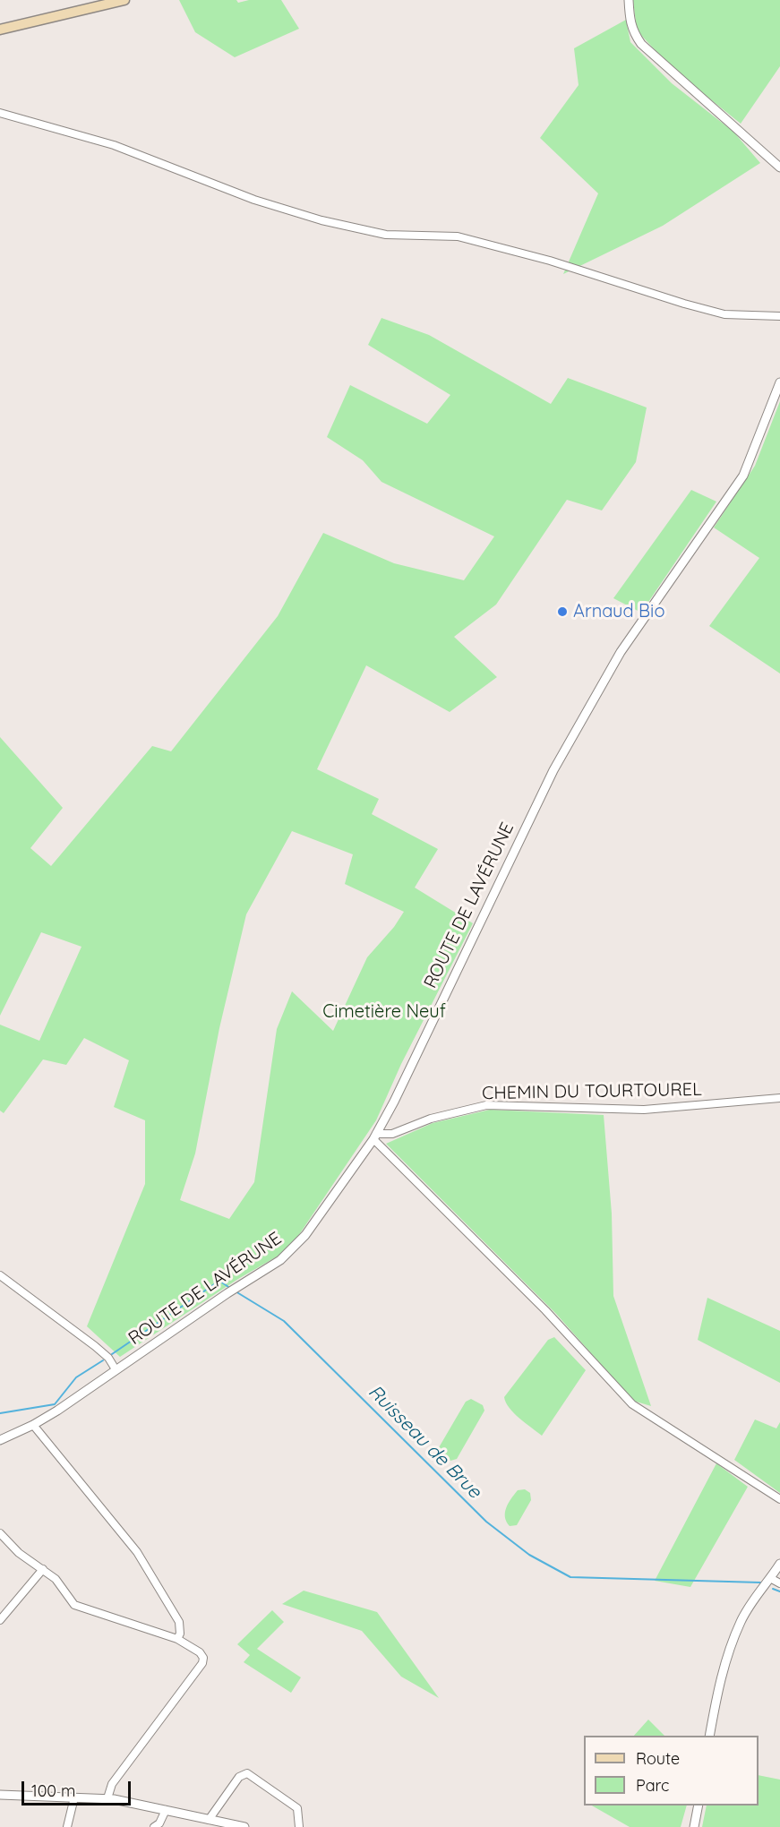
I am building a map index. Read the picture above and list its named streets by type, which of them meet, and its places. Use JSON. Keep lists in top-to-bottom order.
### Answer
{
  "streets": {
    "street": ["ROUTE DE LAVÉRUNE", "CHEMIN DU TOURTOUREL"]
  },
  "crossings": [
    ["ROUTE DE LAVÉRUNE", "CHEMIN DU TOURTOUREL"]
  ],
  "water": ["Ruisseau de Brue"],
  "parks": ["Cimetière Neuf"],
  "places": ["Arnaud Bio"],
  "legend": ["Route", "Parc"],
  "scale_bar": "100 m"
}
